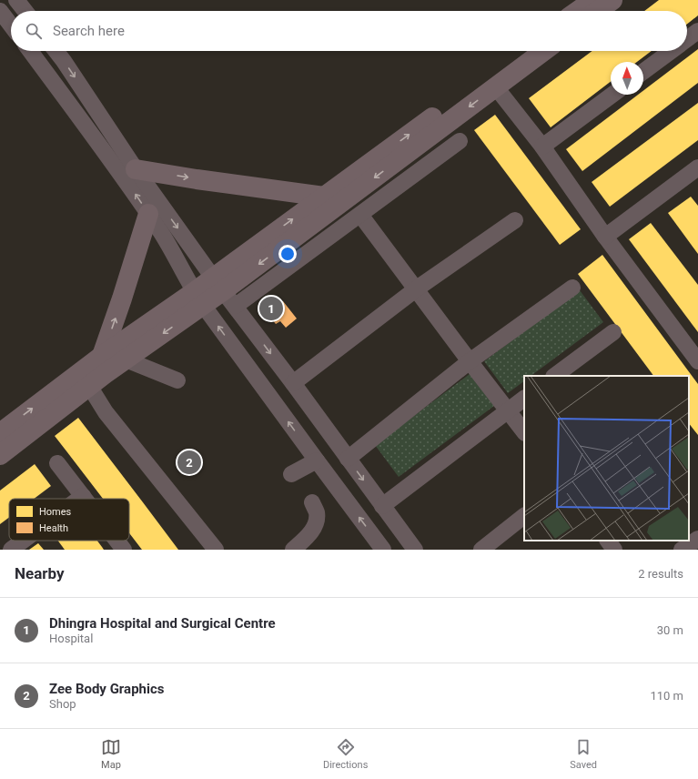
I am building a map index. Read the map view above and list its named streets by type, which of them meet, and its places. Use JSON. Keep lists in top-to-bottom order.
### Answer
{
  "legend": ["Homes", "Health"],
  "north": "top",
  "page": {
    "search": "Search here",
    "pins": ["1", "2"],
    "heading": ["Nearby", "2 results"],
    "list": [
      {
        "mark": "1",
        "name": "Dhingra Hospital and Surgical Centre",
        "note": "Hospital",
        "value": "30 m"
      },
      {
        "mark": "2",
        "name": "Zee Body Graphics",
        "note": "Shop",
        "value": "110 m"
      }
    ],
    "nav": ["Map", "Directions", "Saved"]
  }
}
